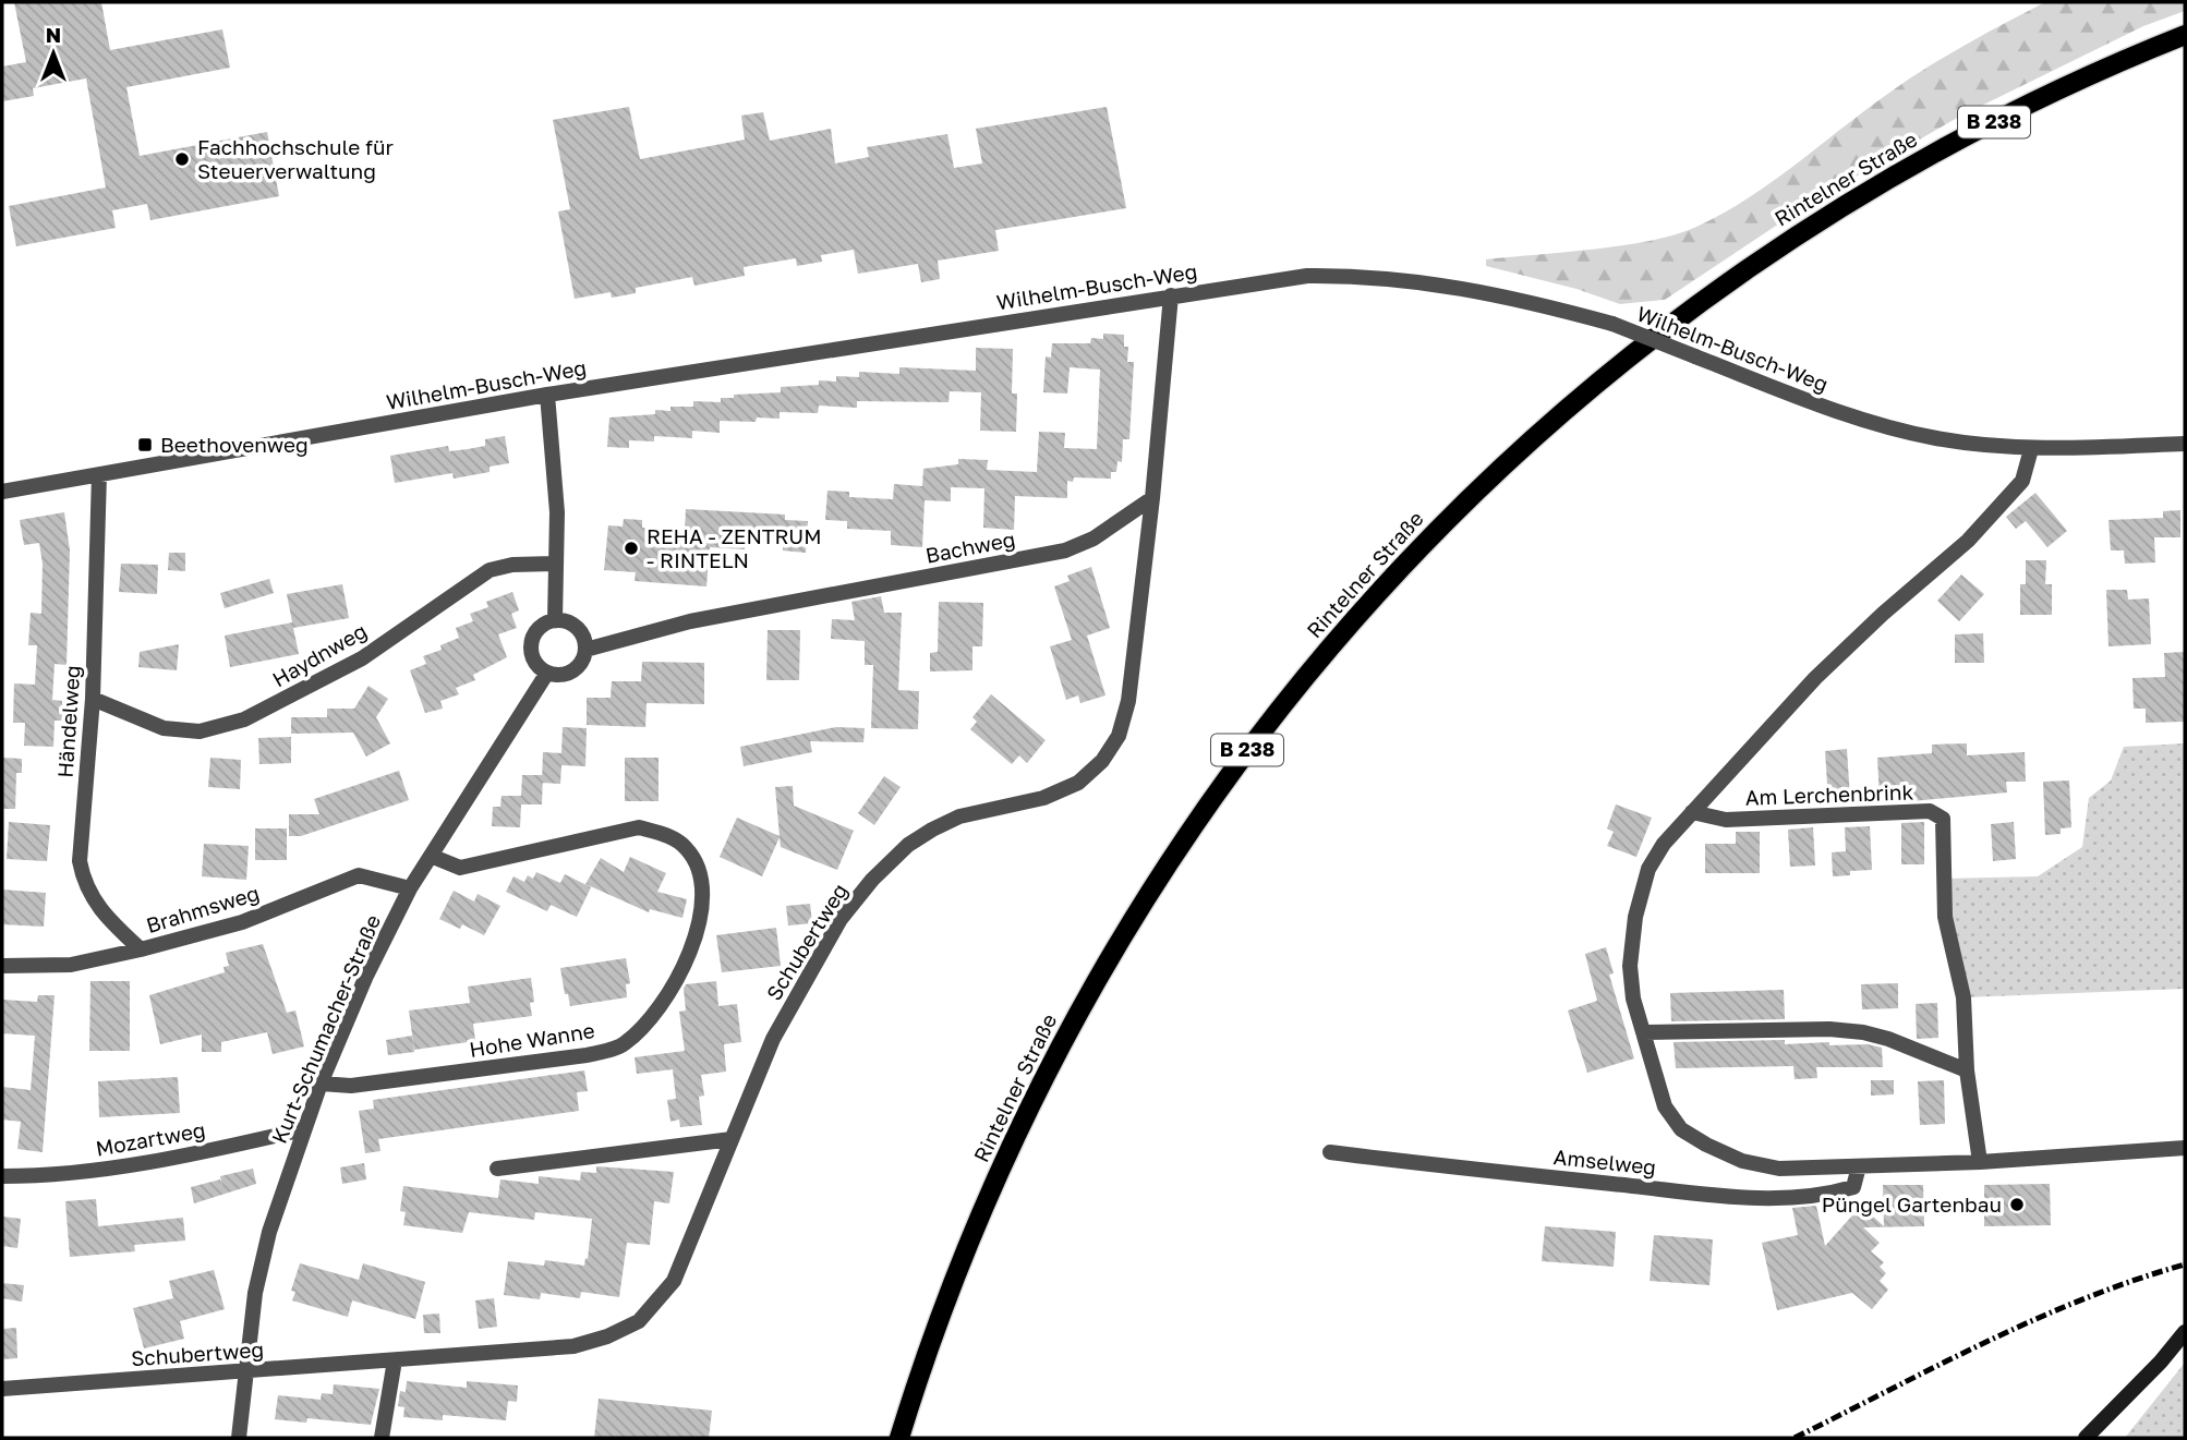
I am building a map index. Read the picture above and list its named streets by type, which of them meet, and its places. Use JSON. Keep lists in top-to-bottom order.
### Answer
{
  "streets": {
    "main road": ["B 238", "Rintelner Straße"],
    "street": [
      "Wilhelm-Busch-Weg",
      "Bachweg",
      "Haydnweg",
      "Händelweg",
      "Am Lerchenbrink",
      "Brahmsweg",
      "Schubertweg",
      "Kurt-Schumacher-Straße",
      "Hohe Wanne",
      "Mozartweg",
      "Amselweg"
    ]
  },
  "crossings": [
    ["Wilhelm-Busch-Weg", "Händelweg"],
    ["Wilhelm-Busch-Weg", "Am Lerchenbrink"],
    ["Bachweg", "Schubertweg"],
    ["Bachweg", "Kurt-Schumacher-Straße"],
    ["Haydnweg", "Händelweg"],
    ["Händelweg", "Brahmsweg"],
    ["Am Lerchenbrink", "Amselweg"],
    ["Brahmsweg", "Kurt-Schumacher-Straße"],
    ["Schubertweg", "Kurt-Schumacher-Straße"],
    ["Kurt-Schumacher-Straße", "Hohe Wanne"],
    ["Kurt-Schumacher-Straße", "Mozartweg"]
  ],
  "places": {
    "other": ["Fachhochschule für Steuerverwaltung", "REHA - ZENTRUM - RINTELN", "Püngel Gartenbau"],
    "transit": ["Beethovenweg"]
  },
  "north": "top"
}
